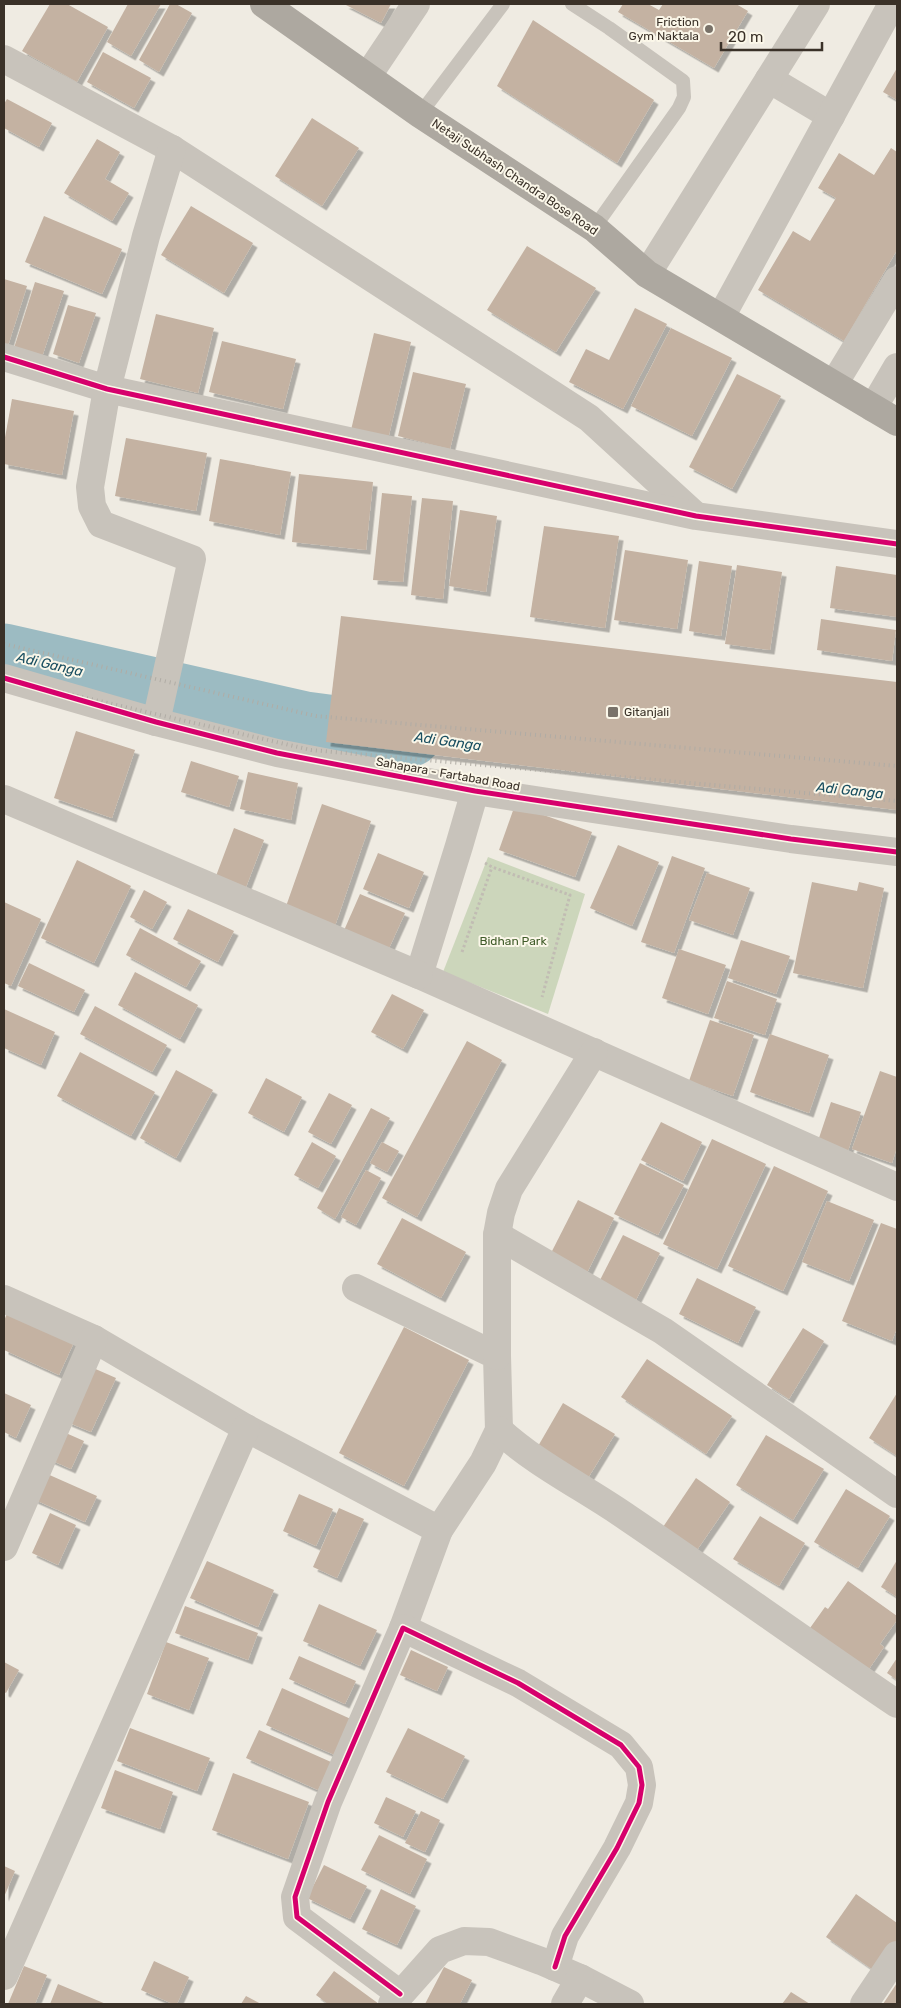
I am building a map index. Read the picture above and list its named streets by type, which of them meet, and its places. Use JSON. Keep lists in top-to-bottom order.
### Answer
{
  "streets": {
    "main road": ["Netaji Subhash Chandra Bose Road"],
    "street": ["Sahapara - Fartabad Road"]
  },
  "water": ["Adi Ganga"],
  "parks": ["Bidhan Park"],
  "places": {
    "other": ["Friction Gym Naktala"],
    "transit": ["Gitanjali"]
  },
  "scale_bar": "20 m"
}
